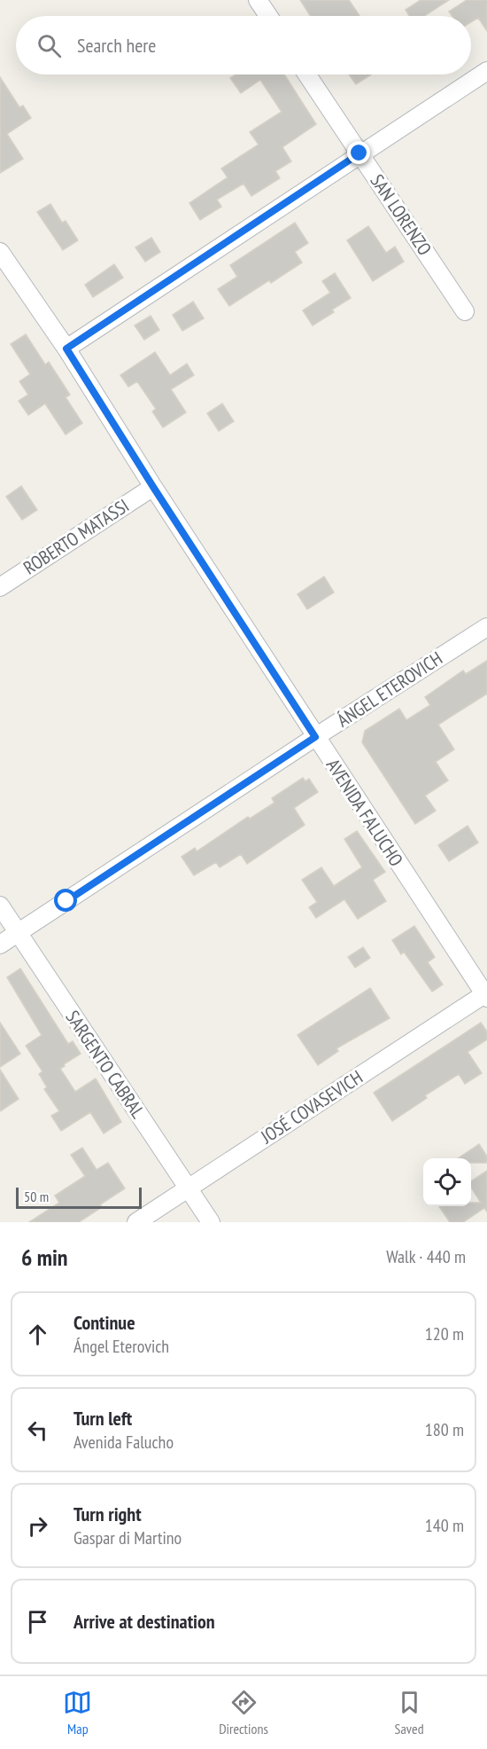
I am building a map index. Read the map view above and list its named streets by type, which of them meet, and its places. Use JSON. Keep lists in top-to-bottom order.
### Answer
{
  "streets": {
    "street": [
      "SAN LORENZO",
      "ROBERTO MATASSI",
      "ÁNGEL ETEROVICH",
      "AVENIDA FALUCHO",
      "SARGENTO CABRAL",
      "JOSÉ COVASEVICH"
    ]
  },
  "crossings": [
    ["ROBERTO MATASSI", "AVENIDA FALUCHO"],
    ["ÁNGEL ETEROVICH", "AVENIDA FALUCHO"],
    ["ÁNGEL ETEROVICH", "SARGENTO CABRAL"],
    ["AVENIDA FALUCHO", "JOSÉ COVASEVICH"],
    ["SARGENTO CABRAL", "JOSÉ COVASEVICH"]
  ],
  "scale_bar": "50 m",
  "page": {
    "search": "Search here",
    "scale": "50 m",
    "heading": ["6 min", "Walk · 440 m"],
    "list": [
      ["Continue", "Ángel Eterovich", "120 m"],
      ["Turn left", "Avenida Falucho", "180 m"],
      ["Turn right", "Gaspar di Martino", "140 m"],
      "Arrive at destination"
    ],
    "nav": ["Map", "Directions", "Saved"]
  }
}
